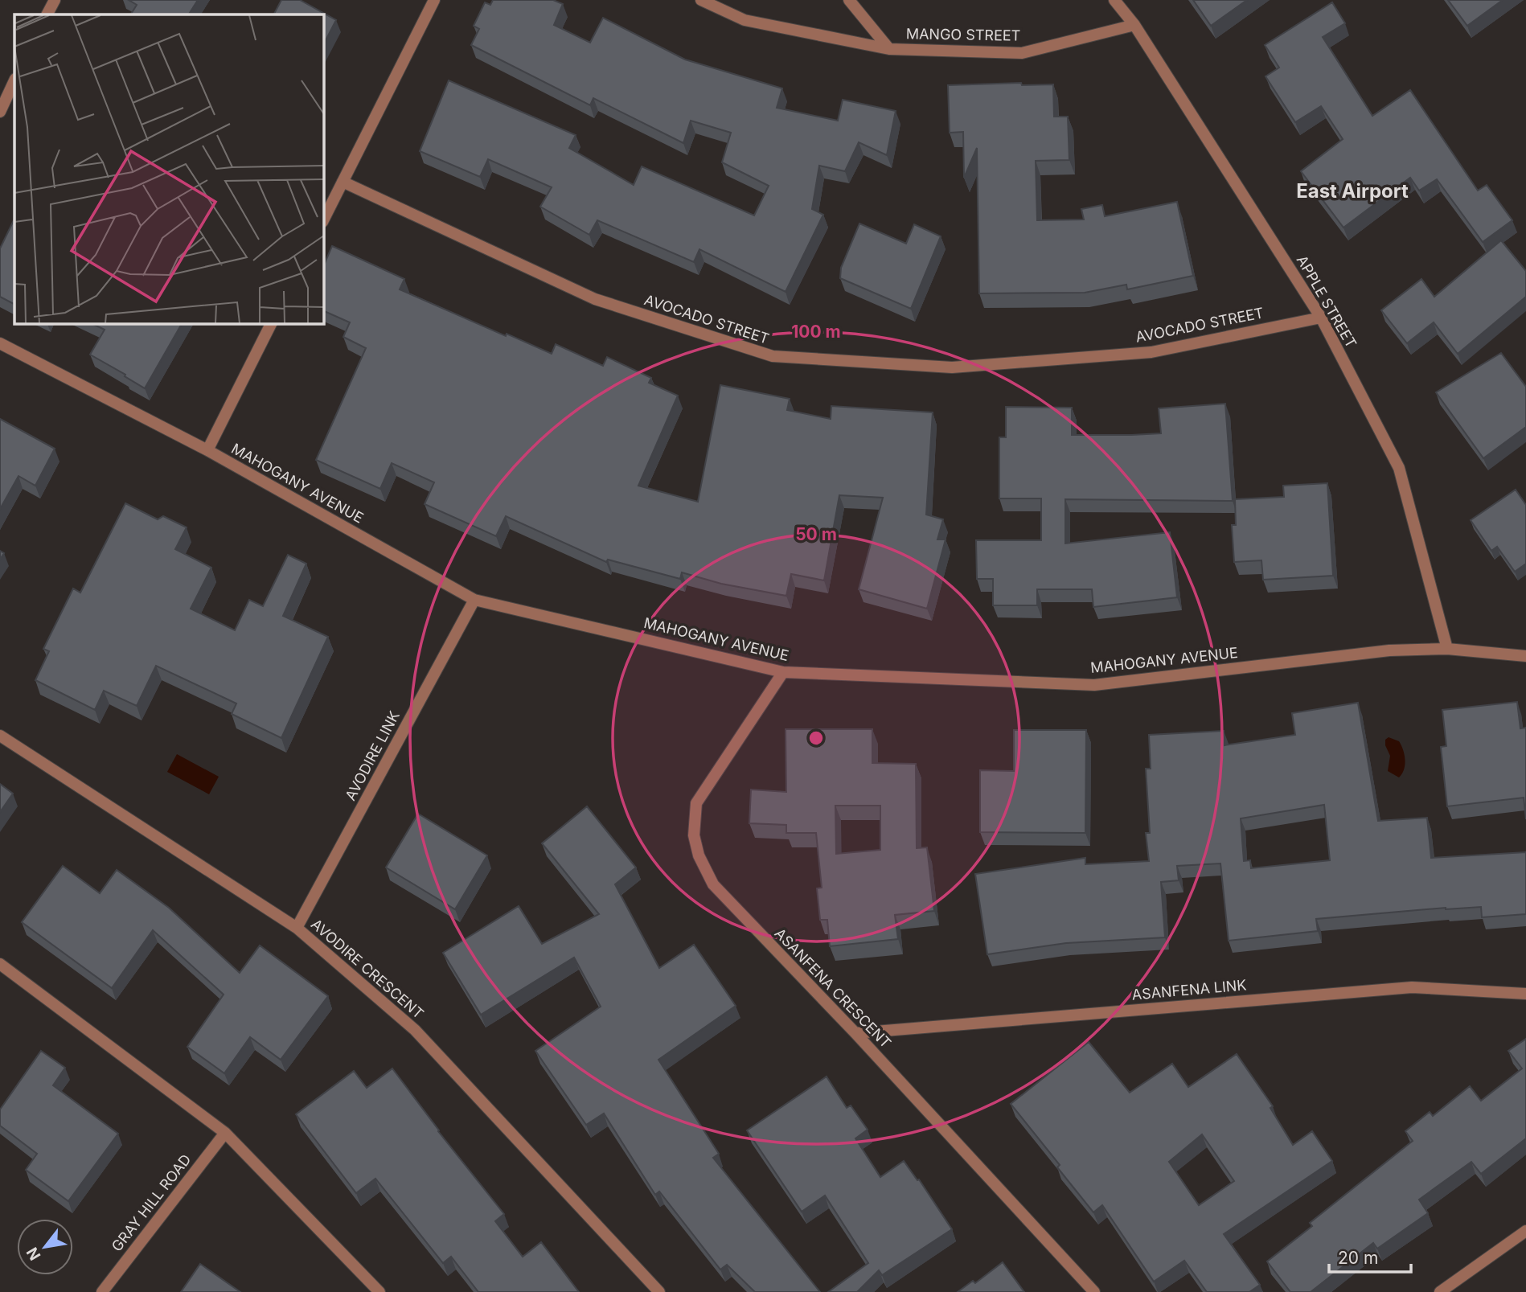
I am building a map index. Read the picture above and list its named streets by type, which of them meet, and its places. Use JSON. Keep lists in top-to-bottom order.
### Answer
{
  "streets": {
    "street": [
      "MANGO STREET",
      "APPLE STREET",
      "AVOCADO STREET",
      "MAHOGANY AVENUE",
      "AVODIRE LINK",
      "AVODIRE CRESCENT",
      "ASANFENA CRESCENT",
      "ASANFENA LINK",
      "GRAY HILL ROAD"
    ]
  },
  "crossings": [
    ["MANGO STREET", "APPLE STREET"],
    ["APPLE STREET", "AVOCADO STREET"],
    ["APPLE STREET", "MAHOGANY AVENUE"],
    ["MAHOGANY AVENUE", "AVODIRE LINK"],
    ["MAHOGANY AVENUE", "ASANFENA CRESCENT"],
    ["AVODIRE LINK", "AVODIRE CRESCENT"],
    ["ASANFENA CRESCENT", "ASANFENA LINK"]
  ],
  "districts": ["East Airport"],
  "scale_bar": "20 m",
  "north": "bottom left",
  "rings": ["100 m", "50 m"]
}
